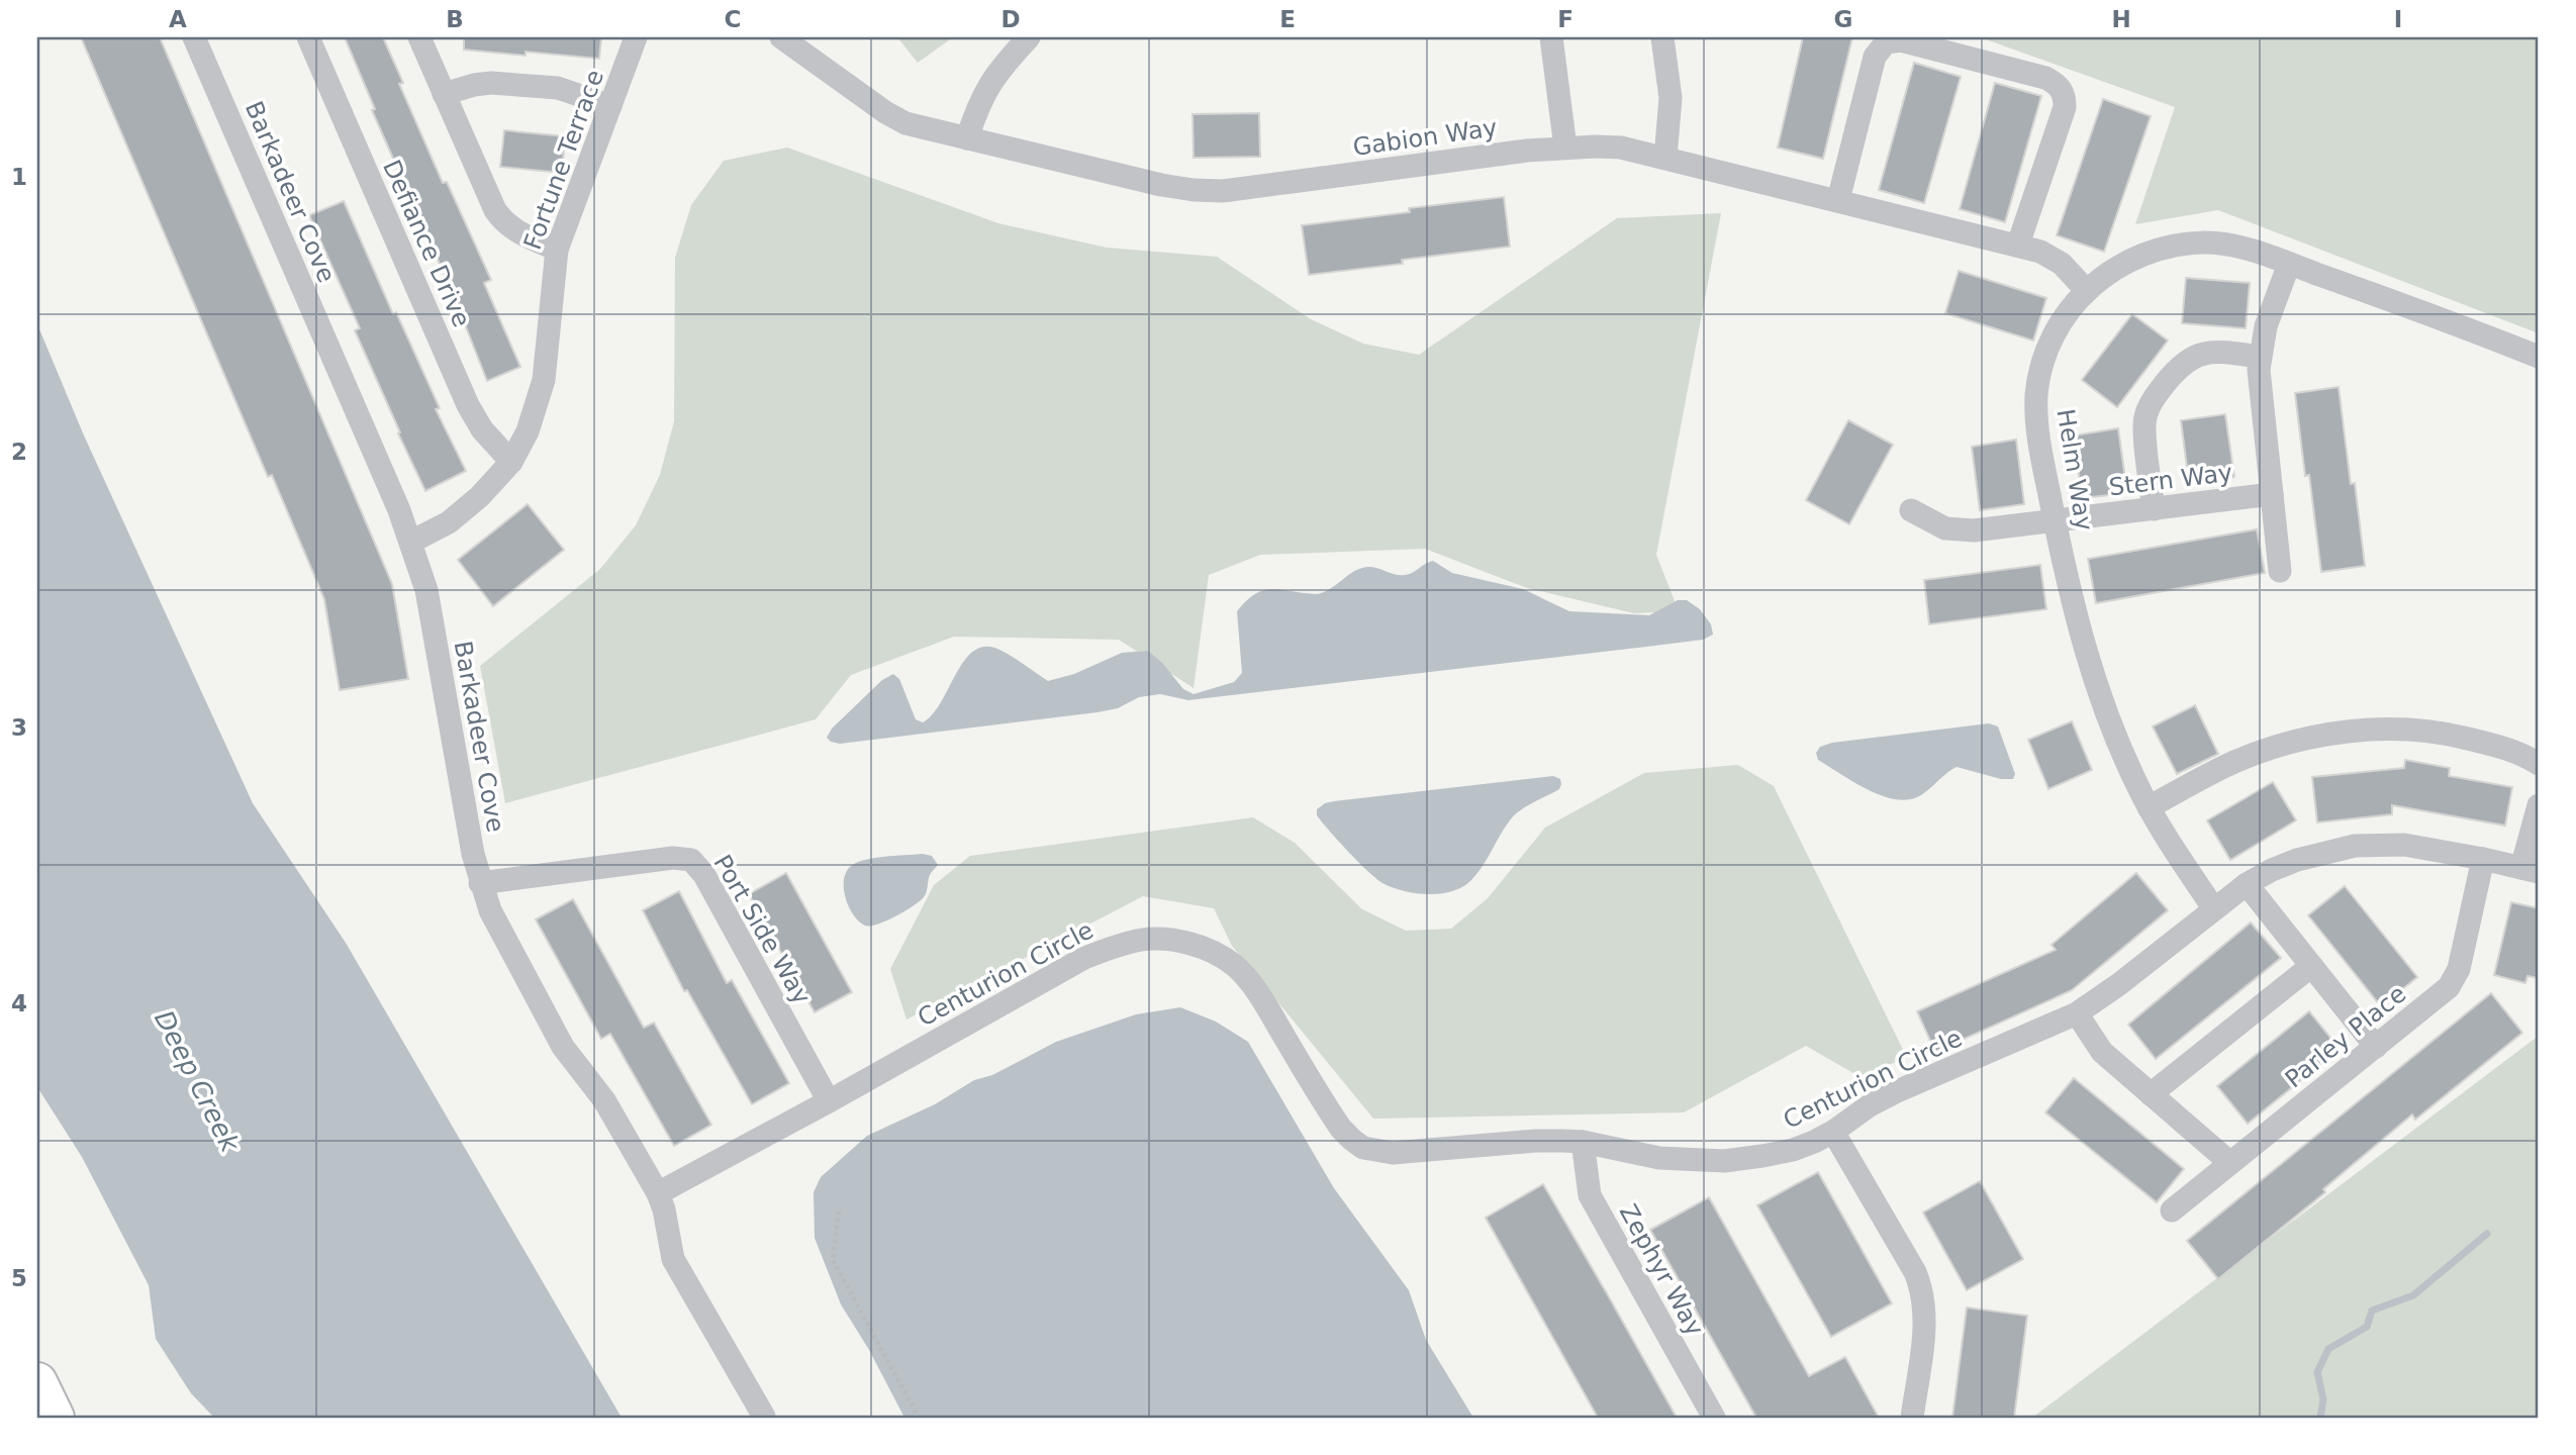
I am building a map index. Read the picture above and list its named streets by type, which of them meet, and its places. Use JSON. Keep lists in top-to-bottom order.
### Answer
{
  "streets": {
    "street": [
      "Gabion Way",
      "Fortune Terrace",
      "Barkadeer Cove",
      "Defiance Drive",
      "Helm Way",
      "Stern Way",
      "Port Side Way",
      "Centurion Circle",
      "Parley Place",
      "Zephyr Way"
    ]
  },
  "crossings": [
    ["Gabion Way", "Helm Way"],
    ["Fortune Terrace", "Barkadeer Cove"],
    ["Fortune Terrace", "Defiance Drive"],
    ["Barkadeer Cove", "Port Side Way"],
    ["Barkadeer Cove", "Centurion Circle"],
    ["Helm Way", "Stern Way"],
    ["Helm Way", "Centurion Circle"],
    ["Port Side Way", "Centurion Circle"],
    ["Centurion Circle", "Parley Place"],
    ["Centurion Circle", "Zephyr Way"]
  ],
  "water": ["Deep Creek"],
  "grid": {
    "columns": [
      "A",
      "B",
      "C",
      "D",
      "E",
      "F",
      "G",
      "H",
      "I"
    ],
    "rows": [
      "1",
      "2",
      "3",
      "4",
      "5"
    ]
  }
}
